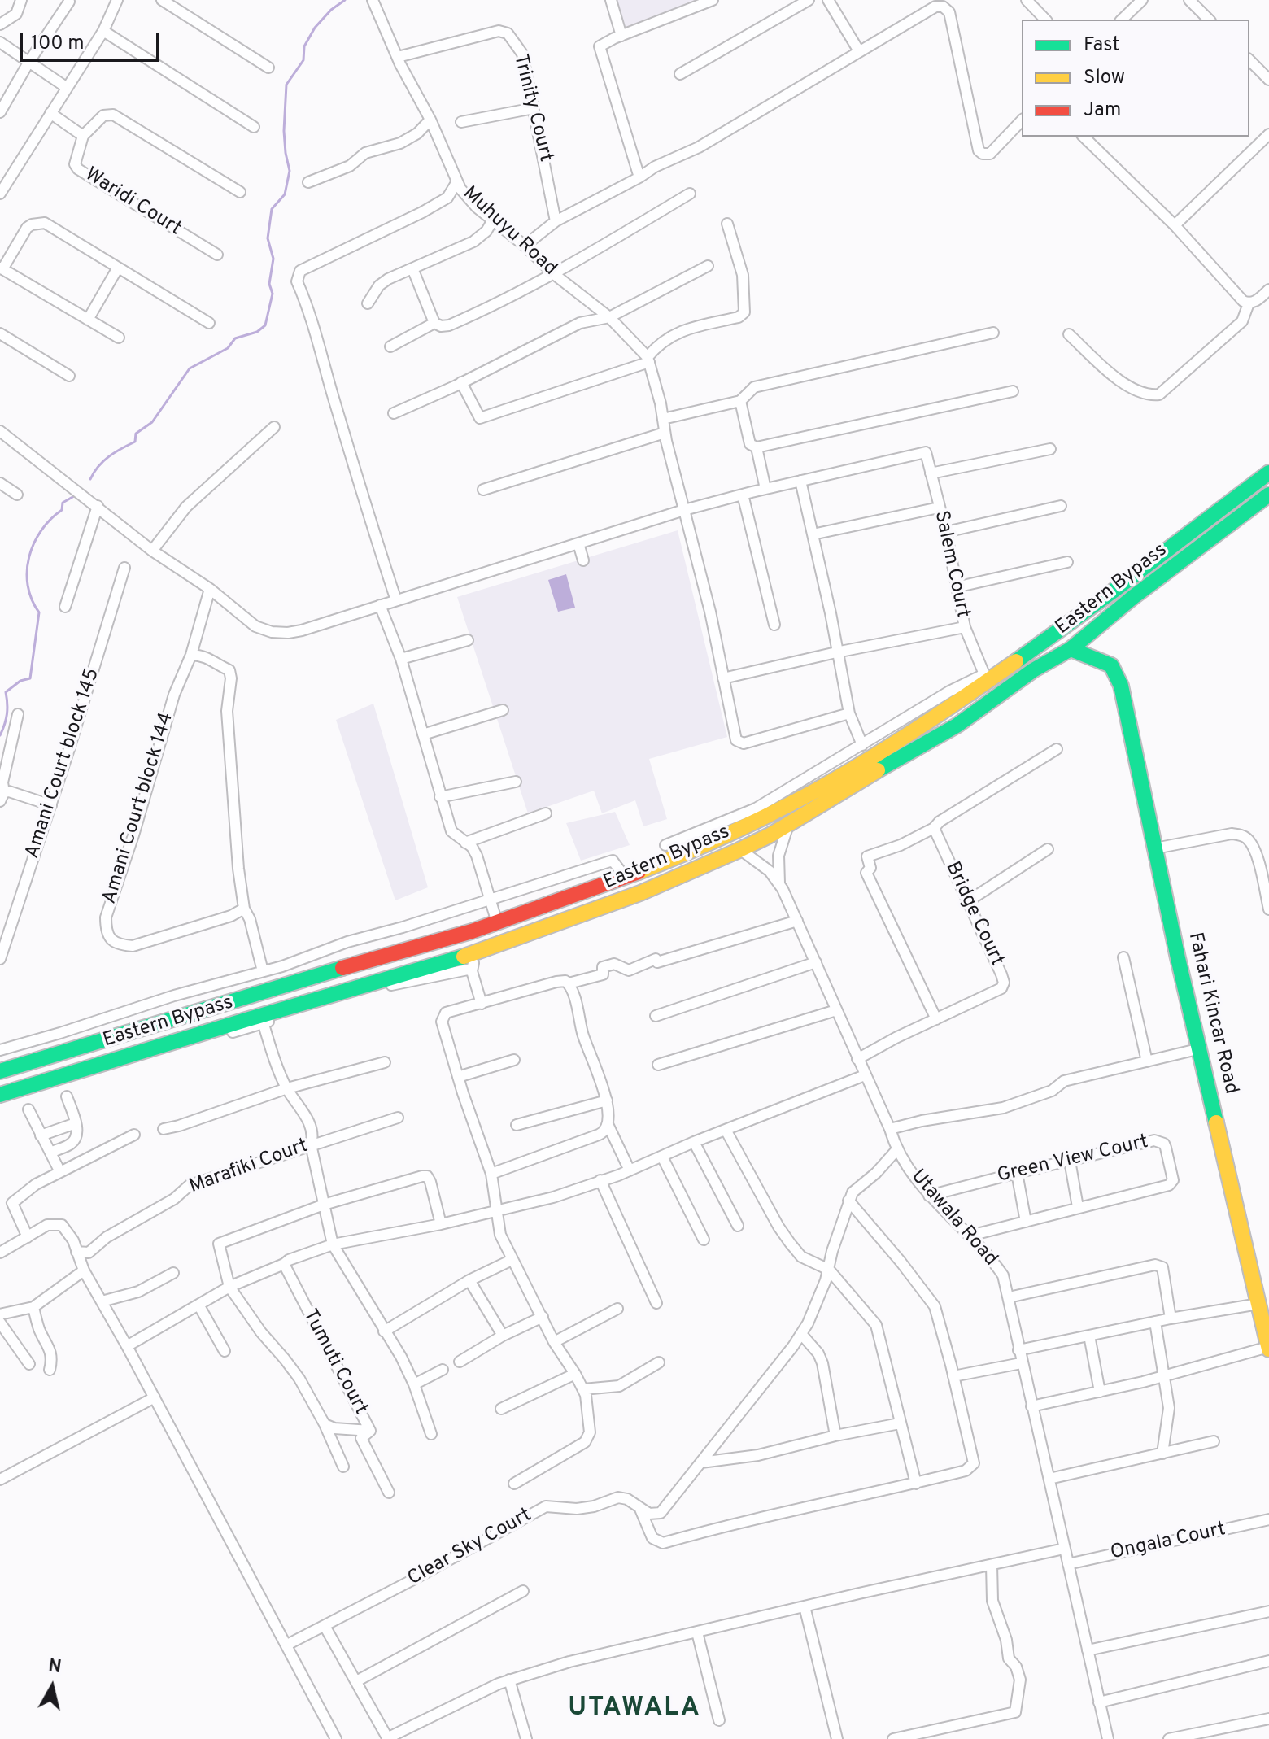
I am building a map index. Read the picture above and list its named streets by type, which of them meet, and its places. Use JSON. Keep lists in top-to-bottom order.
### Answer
{
  "streets": {
    "main road": ["Eastern Bypass", "Fahari Kincar Road"],
    "street": [
      "Trinity Court",
      "Waridi Court",
      "Muhuyu Road",
      "Salem Court",
      "Amani Court block 145",
      "Amani Court block 144",
      "Bridge Court",
      "Green View Court",
      "Marafiki Court",
      "Utawala Road",
      "Tumuti Court",
      "Ongala Court",
      "Clear Sky Court"
    ]
  },
  "crossings": [
    ["Trinity Court", "Muhuyu Road"],
    ["Salem Court", "Eastern Bypass"],
    ["Eastern Bypass", "Fahari Kincar Road"],
    ["Eastern Bypass", "Utawala Road"],
    ["Bridge Court", "Utawala Road"],
    ["Green View Court", "Utawala Road"],
    ["Utawala Road", "Ongala Court"]
  ],
  "districts": ["UTAWALA"],
  "legend": ["Fast", "Slow", "Jam"],
  "scale_bar": "100 m",
  "north": "top"
}
